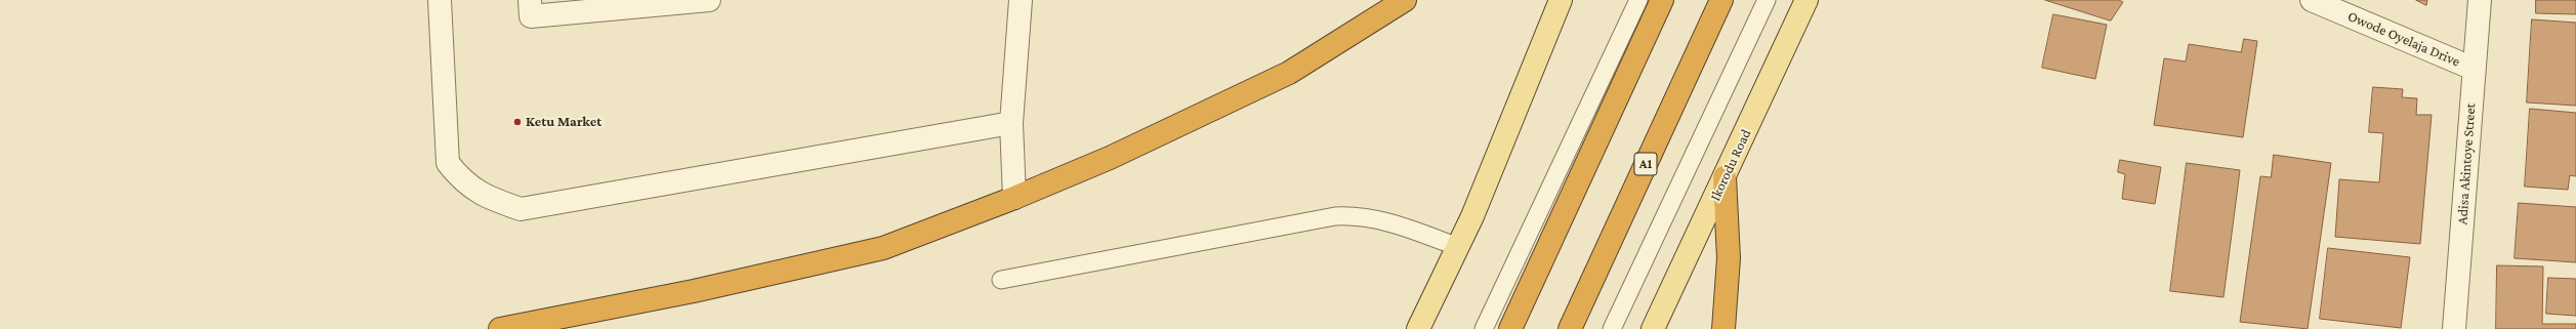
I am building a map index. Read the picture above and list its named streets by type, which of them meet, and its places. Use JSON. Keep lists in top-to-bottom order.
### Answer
{
  "streets": {
    "highway": ["A1"],
    "main road": ["Ikorodu Road"],
    "street": ["Owode Oyelaja Drive", "Adisa Akintoye Street"]
  },
  "crossings": [
    ["Owode Oyelaja Drive", "Adisa Akintoye Street"]
  ],
  "places": ["Ketu Market"]
}
